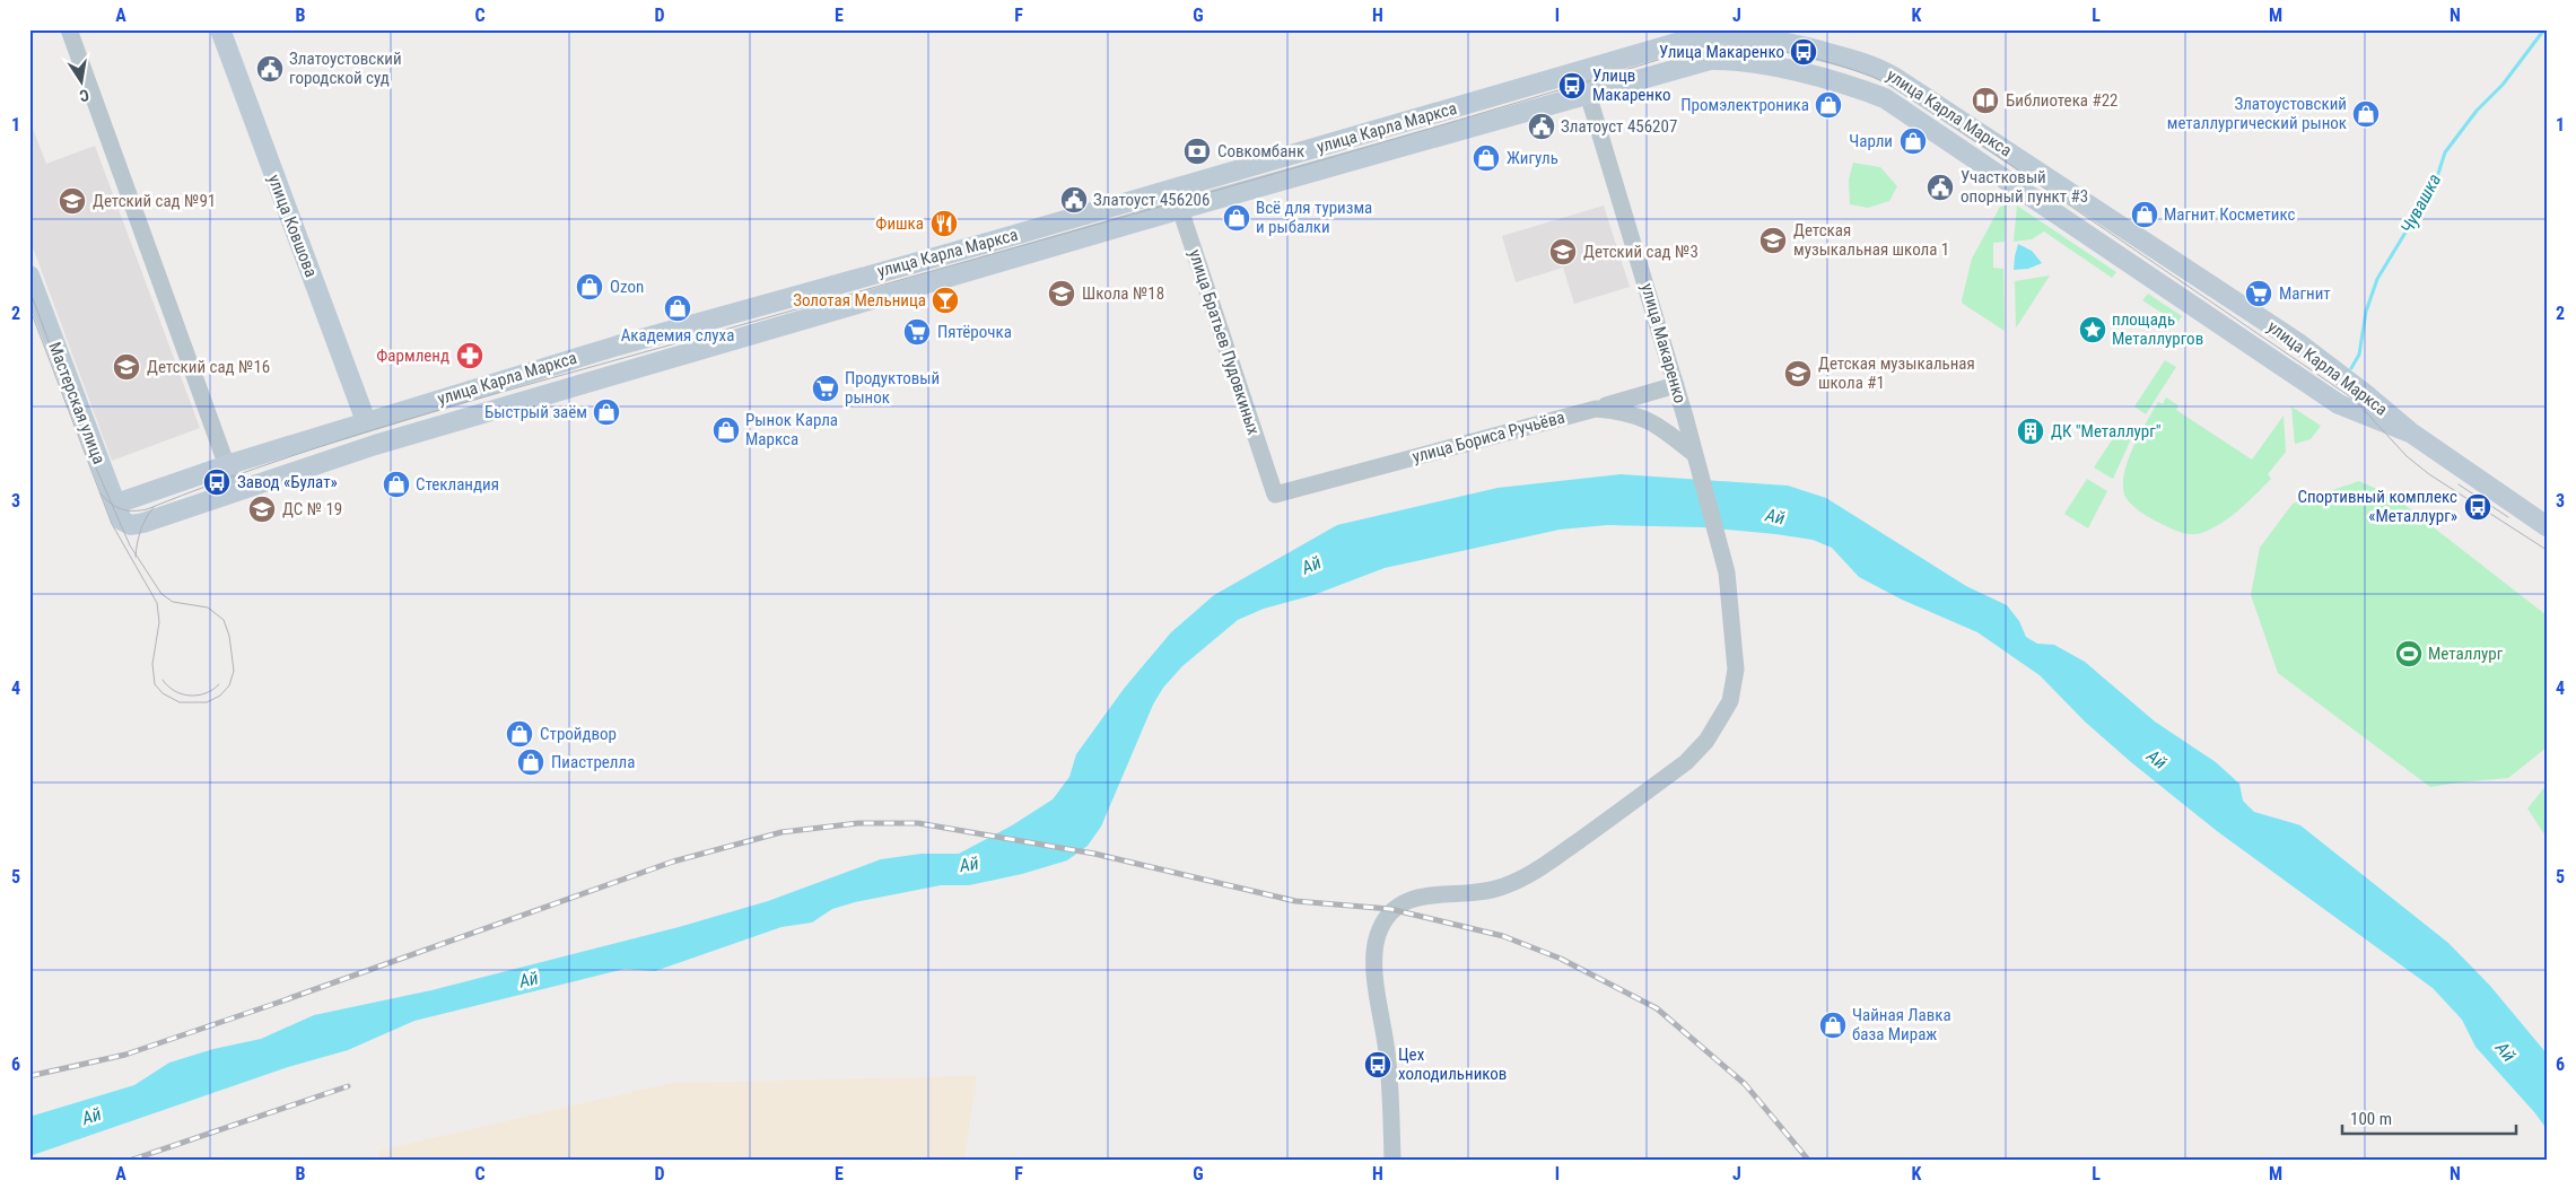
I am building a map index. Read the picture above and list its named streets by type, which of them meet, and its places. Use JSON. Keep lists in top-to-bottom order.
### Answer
{
  "streets": {
    "main road": ["улица Карла Маркса", "улица Ковшова", "Мастерская улица"],
    "street": ["улица Братьев Пудовкиных", "улица Макаренко", "улица Бориса Ручьёва"]
  },
  "crossings": [
    ["улица Карла Маркса", "улица Ковшова"],
    ["улица Карла Маркса", "улица Братьев Пудовкиных"],
    ["улица Карла Маркса", "улица Макаренко"],
    ["улица Карла Маркса", "Мастерская улица"],
    ["улица Братьев Пудовкиных", "улица Бориса Ручьёва"],
    ["улица Макаренко", "улица Бориса Ручьёва"]
  ],
  "water": ["Чувашка", "Ай"],
  "places": {
    "bus stop": [
      "Улица Макаренко",
      "Улицв Макаренко",
      "Завод «Булат»",
      "Спортивный комплекс «Металлург»",
      "Цех холодильников"
    ],
    "public building": [
      "Златоустовский городской суд",
      "Златоуст 456207",
      "Участковый опорный пункт #3",
      "Златоуст 456206"
    ],
    "library": ["Библиотека #22"],
    "shop": [
      "Промэлектроника",
      "Златоустовский металлургический рынок",
      "Чарли",
      "Жигуль",
      "Магнит Косметикс",
      "Всё для туризма и рыбалки",
      "Ozon",
      "Академия слуха",
      "Быстрый заём",
      "Рынок Карла Маркса",
      "Стекландия",
      "Стройдвор",
      "Пиастрелла",
      "Чайная Лавка база Мираж"
    ],
    "bank": ["Совкомбанк"],
    "school or university": [
      "Детский сад №91",
      "Детская музыкальная школа 1",
      "Детский сад №3",
      "Школа №18",
      "Детский сад №16",
      "Детская музыкальная школа #1",
      "ДС № 19"
    ],
    "restaurant": ["Фишка"],
    "supermarket": ["Магнит", "Пятёрочка", "Продуктовый рынок"],
    "bar": ["Золотая Мельница"],
    "place": ["площадь Металлургов"],
    "pharmacy": ["Фармленд"],
    "building": ["ДК \"Металлург\""],
    "sports": ["Металлург"]
  },
  "scale_bar": "100 m",
  "north": "bottom",
  "grid": {
    "columns": [
      "A",
      "B",
      "C",
      "D",
      "E",
      "F",
      "G",
      "H",
      "I",
      "J",
      "K",
      "L",
      "M",
      "N"
    ],
    "rows": [
      "1",
      "2",
      "3",
      "4",
      "5",
      "6"
    ]
  }
}
